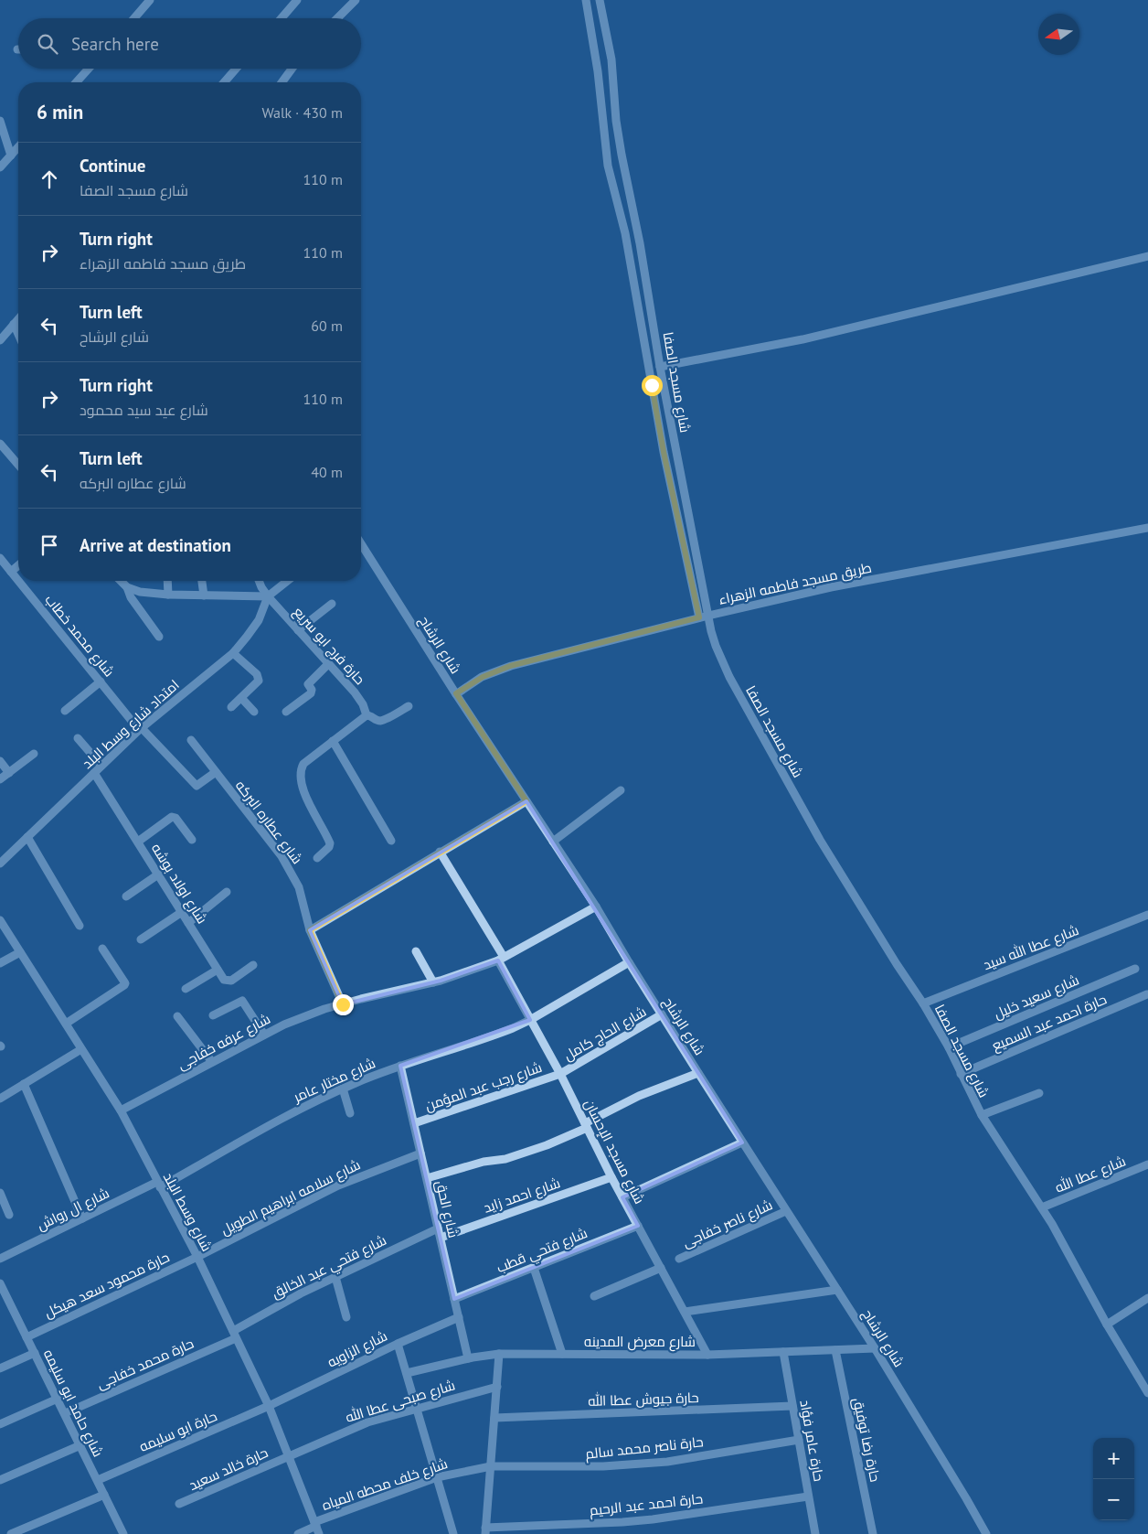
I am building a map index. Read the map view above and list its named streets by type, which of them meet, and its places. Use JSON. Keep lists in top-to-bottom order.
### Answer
{
  "streets": {
    "street": [
      "شارع مسجد الصفا",
      "طريق مسجد فاطمه الزهراء",
      "شارع محمد خطاب",
      "شارع الرشاح",
      "حارة فرج ابو سريع",
      "امتداد شارع وسط البلد",
      "شارع عطاره البركه",
      "شارع اولاد بوشه",
      "شارع عطا الله سيد",
      "شارع سعيد خليل",
      "حارة احمد عبد السميع",
      "شارع الحاج كامل",
      "شارع عرفه خفاجى",
      "شارع مختار عامر",
      "شارع رجب عبد المؤمن",
      "شارع مسجد الإحسان",
      "شارع عطا الله",
      "شارع احمد زايد",
      "شارع سلامه ابراهيم الطويل",
      "شارع ال رواش",
      "شارع الحق",
      "شارع وسط البلد",
      "شارع ناصر خفاجى",
      "شارع فتحي قطب",
      "شارع فتحي عبد الخالق",
      "حارة محمود سعد هيكل",
      "شارع معرض المدينه",
      "شارع الزاويه",
      "حارة محمد خفاجى",
      "حارة جيوش عطا الله",
      "شارع صبحى عطا الله",
      "شارع حامد ابو سليمه",
      "حارة ابو سليمه",
      "حارة رضا توفيق",
      "حارة عامر فؤاد",
      "حارة ناصر محمد سالم",
      "حارة خالد سعيد",
      "شارع خلف محطه المياه",
      "حارة احمد عبد الرحيم"
    ]
  },
  "crossings": [
    ["شارع مسجد الصفا", "طريق مسجد فاطمه الزهراء"],
    ["شارع مسجد الصفا", "شارع عطا الله سيد"],
    ["شارع مسجد الصفا", "شارع سعيد خليل"],
    ["شارع مسجد الصفا", "حارة احمد عبد السميع"],
    ["شارع مسجد الصفا", "شارع عطا الله"],
    ["طريق مسجد فاطمه الزهراء", "شارع الرشاح"],
    ["شارع محمد خطاب", "امتداد شارع وسط البلد"],
    ["شارع محمد خطاب", "شارع عطاره البركه"],
    ["شارع الرشاح", "شارع الحاج كامل"],
    ["شارع الرشاح", "شارع عرفه خفاجى"],
    ["شارع الرشاح", "شارع مختار عامر"],
    ["شارع الرشاح", "شارع ناصر خفاجى"],
    ["شارع الرشاح", "شارع معرض المدينه"],
    ["حارة فرج ابو سريع", "امتداد شارع وسط البلد"],
    ["امتداد شارع وسط البلد", "شارع اولاد بوشه"],
    ["شارع عطاره البركه", "شارع عرفه خفاجى"],
    ["شارع الحاج كامل", "شارع رجب عبد المؤمن"],
    ["شارع الحاج كامل", "شارع مسجد الإحسان"],
    ["شارع عرفه خفاجى", "شارع مسجد الإحسان"],
    ["شارع عرفه خفاجى", "شارع وسط البلد"],
    ["شارع مختار عامر", "شارع مسجد الإحسان"],
    ["شارع مختار عامر", "شارع ال رواش"],
    ["شارع مختار عامر", "شارع الحق"],
    ["شارع مختار عامر", "شارع وسط البلد"],
    ["شارع رجب عبد المؤمن", "شارع مسجد الإحسان"],
    ["شارع رجب عبد المؤمن", "شارع الحق"],
    ["شارع مسجد الإحسان", "شارع احمد زايد"],
    ["شارع مسجد الإحسان", "شارع فتحي قطب"],
    ["شارع مسجد الإحسان", "شارع معرض المدينه"],
    ["شارع احمد زايد", "شارع الحق"],
    ["شارع سلامه ابراهيم الطويل", "شارع الحق"],
    ["شارع سلامه ابراهيم الطويل", "شارع وسط البلد"],
    ["شارع سلامه ابراهيم الطويل", "حارة محمود سعد هيكل"],
    ["شارع ال رواش", "شارع وسط البلد"],
    ["شارع الحق", "شارع فتحي قطب"],
    ["شارع الحق", "شارع فتحي عبد الخالق"],
    ["شارع الحق", "شارع معرض المدينه"],
    ["شارع الحق", "شارع الزاويه"],
    ["شارع وسط البلد", "شارع فتحي عبد الخالق"],
    ["شارع وسط البلد", "حارة محمود سعد هيكل"],
    ["شارع وسط البلد", "شارع الزاويه"],
    ["شارع وسط البلد", "حارة محمد خفاجى"],
    ["شارع وسط البلد", "شارع صبحى عطا الله"],
    ["شارع وسط البلد", "حارة ابو سليمه"],
    ["شارع وسط البلد", "حارة خالد سعيد"],
    ["شارع وسط البلد", "شارع خلف محطه المياه"],
    ["شارع فتحي عبد الخالق", "حارة محمد خفاجى"],
    ["حارة محمود سعد هيكل", "شارع حامد ابو سليمه"],
    ["شارع معرض المدينه", "حارة رضا توفيق"],
    ["شارع معرض المدينه", "حارة عامر فؤاد"],
    ["شارع الزاويه", "حارة ابو سليمه"],
    ["حارة محمد خفاجى", "شارع حامد ابو سليمه"],
    ["حارة جيوش عطا الله", "حارة عامر فؤاد"],
    ["شارع صبحى عطا الله", "حارة خالد سعيد"],
    ["شارع حامد ابو سليمه", "حارة ابو سليمه"],
    ["حارة عامر فؤاد", "حارة ناصر محمد سالم"],
    ["حارة عامر فؤاد", "حارة احمد عبد الرحيم"],
    ["حارة ناصر محمد سالم", "شارع خلف محطه المياه"]
  ],
  "north": "left",
  "page": {
    "search": "Search here",
    "heading": ["6 min", "Walk · 430 m"],
    "list": [
      ["Continue", "شارع مسجد الصفا", "110 m"],
      ["Turn right", "طريق مسجد فاطمه الزهراء", "110 m"],
      ["Turn left", "شارع الرشاح", "60 m"],
      ["Turn right", "شارع عيد سيد محمود", "110 m"],
      ["Turn left", "شارع عطاره البركه", "40 m"],
      "Arrive at destination"
    ],
    "map_buttons": ["+", "−"]
  }
}
